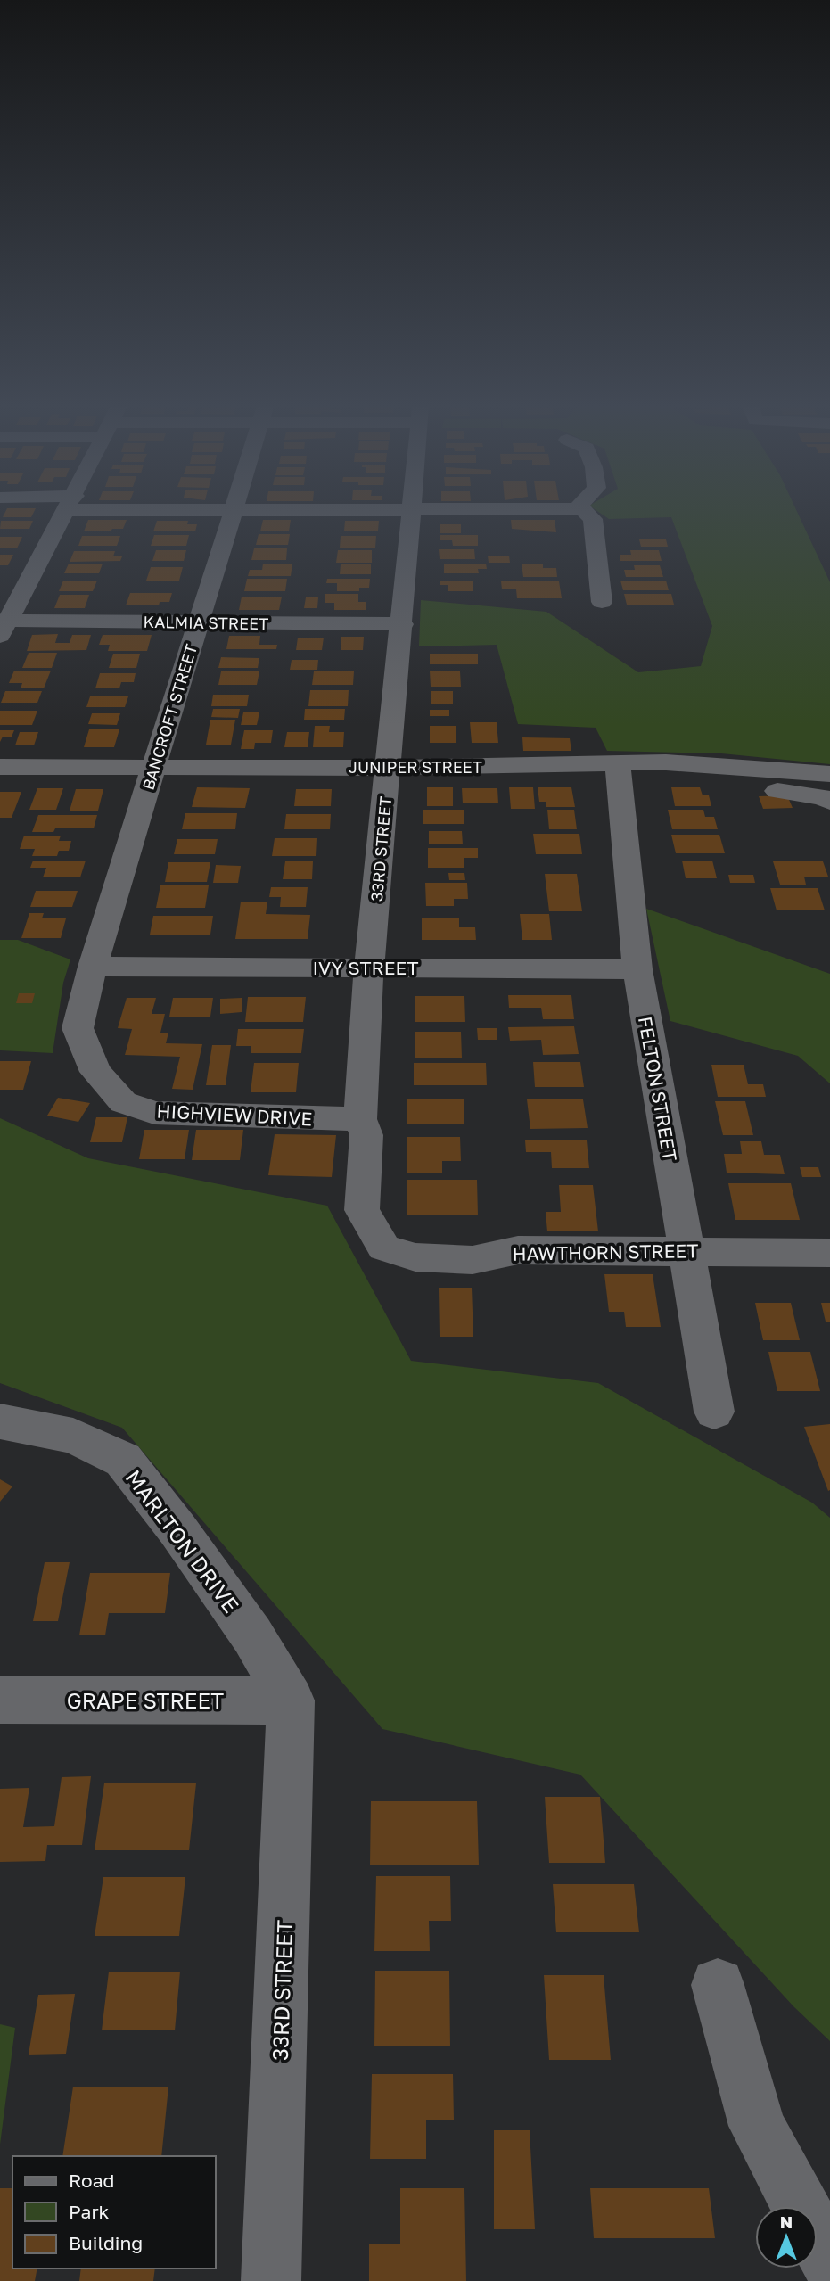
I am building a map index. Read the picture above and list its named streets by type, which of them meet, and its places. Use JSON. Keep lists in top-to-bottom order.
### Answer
{
  "streets": {
    "street": [
      "KALMIA STREET",
      "BANCROFT STREET",
      "JUNIPER STREET",
      "33RD STREET",
      "IVY STREET",
      "FELTON STREET",
      "HIGHVIEW DRIVE",
      "HAWTHORN STREET",
      "MARLTON DRIVE",
      "GRAPE STREET"
    ]
  },
  "crossings": [
    ["KALMIA STREET", "BANCROFT STREET"],
    ["KALMIA STREET", "33RD STREET"],
    ["BANCROFT STREET", "JUNIPER STREET"],
    ["BANCROFT STREET", "IVY STREET"],
    ["BANCROFT STREET", "HIGHVIEW DRIVE"],
    ["JUNIPER STREET", "33RD STREET"],
    ["JUNIPER STREET", "FELTON STREET"],
    ["33RD STREET", "IVY STREET"],
    ["33RD STREET", "HIGHVIEW DRIVE"],
    ["33RD STREET", "HAWTHORN STREET"],
    ["33RD STREET", "MARLTON DRIVE"],
    ["33RD STREET", "GRAPE STREET"],
    ["IVY STREET", "FELTON STREET"],
    ["FELTON STREET", "HAWTHORN STREET"],
    ["MARLTON DRIVE", "GRAPE STREET"]
  ],
  "legend": ["Road", "Park", "Building"],
  "north": "top"
}
